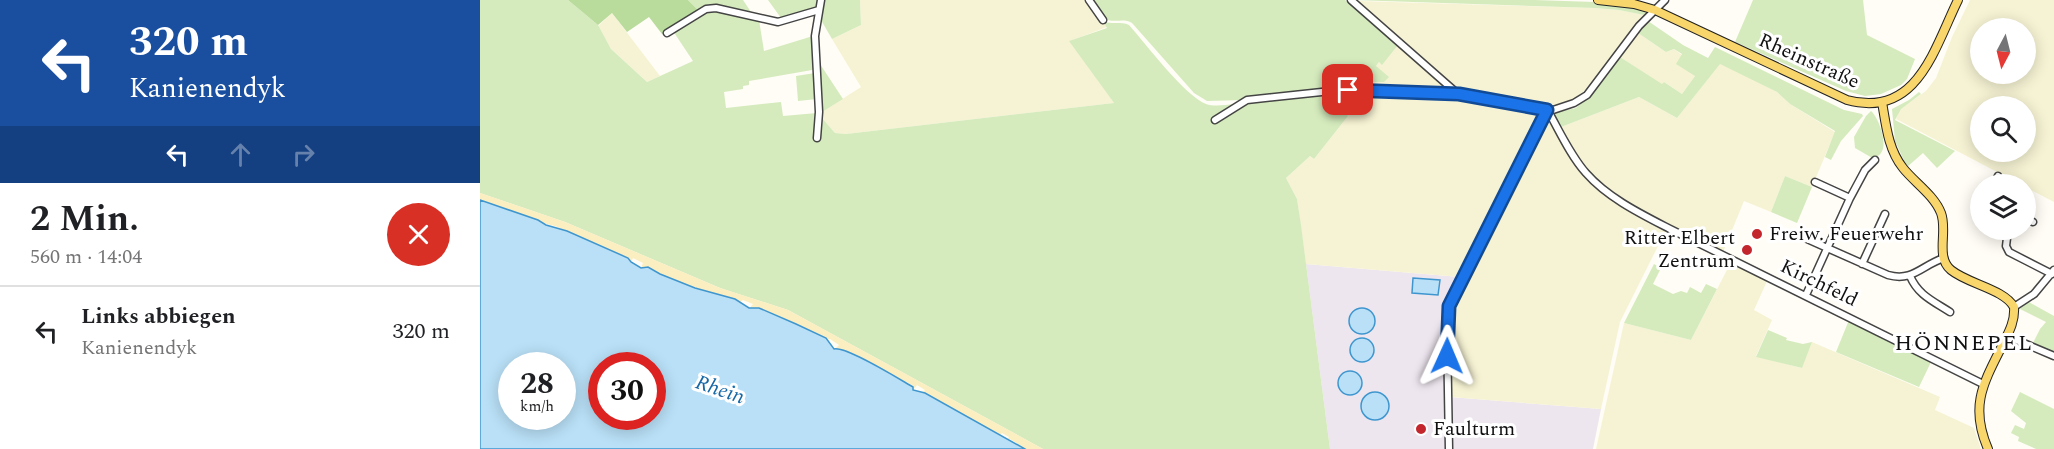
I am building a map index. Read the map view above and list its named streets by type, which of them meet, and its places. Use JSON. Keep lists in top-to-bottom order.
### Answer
{
  "streets": {
    "main road": ["Rheinstraße"],
    "street": ["Kirchfeld"]
  },
  "districts": ["HÖNNEPEL"],
  "water": ["Rhein"],
  "places": ["Freiw. Feuerwehr", "Ritter Elbert Zentrum", "Faulturm"],
  "north": "bottom",
  "page": {
    "turn": ["320 m", "Kanienendyk"],
    "heading": ["2 Min.", "560 m · 14:04"],
    "list": [
      {
        "name": "Links abbiegen",
        "note": "Kanienendyk",
        "value": "320 m"
      }
    ],
    "speed": "28 km/h",
    "limit": "30"
  }
}
